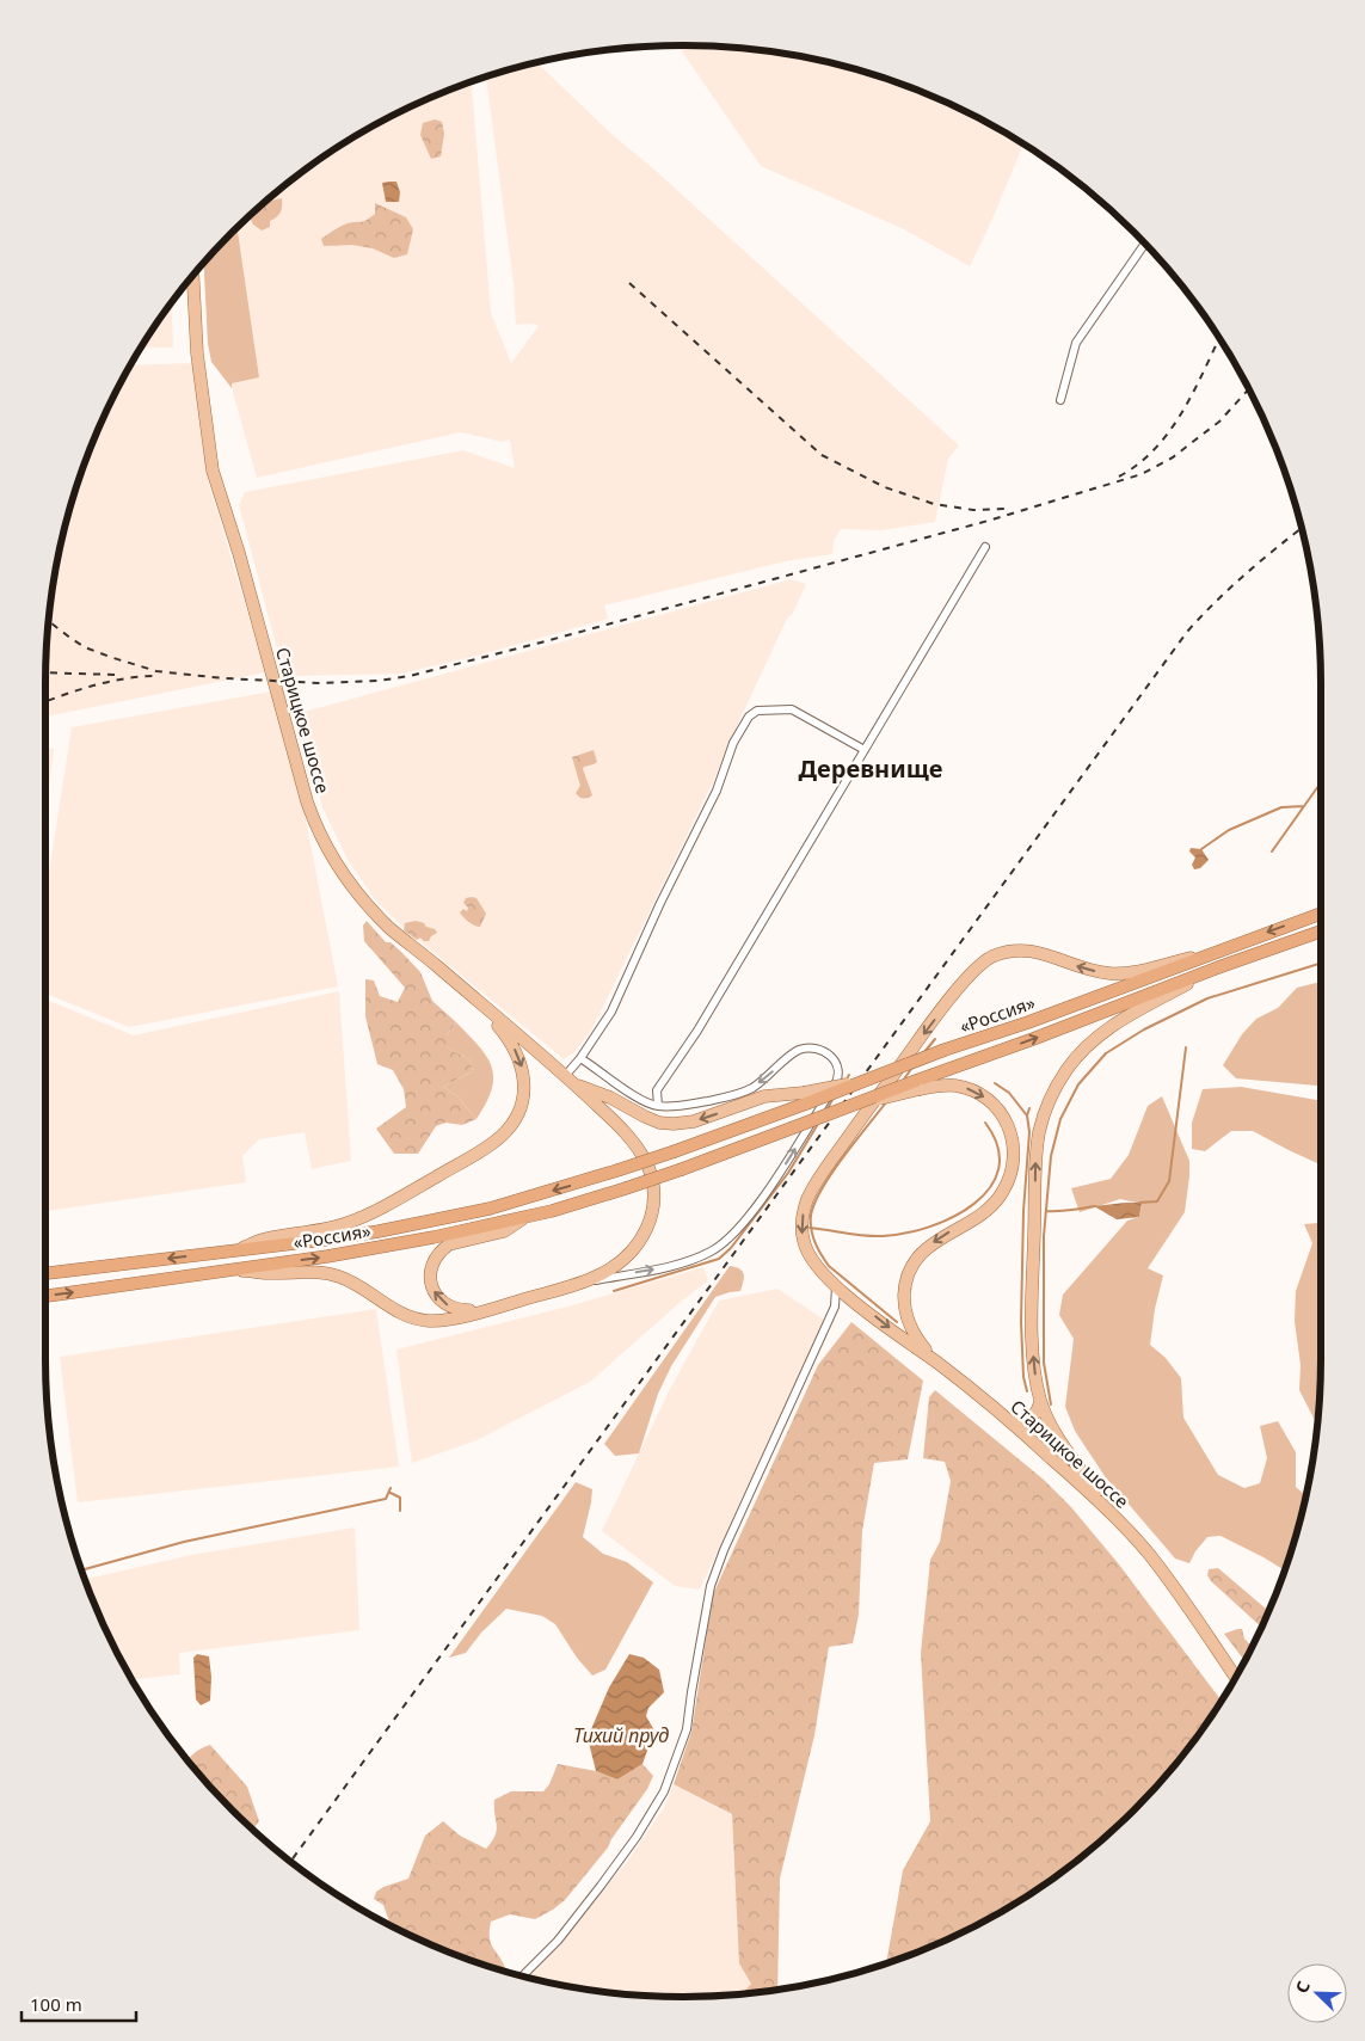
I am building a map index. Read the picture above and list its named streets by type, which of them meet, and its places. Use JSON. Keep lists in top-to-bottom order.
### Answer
{
  "streets": {
    "highway": ["«Россия»"],
    "main road": ["Старицкое шоссе"]
  },
  "crossings": [
    ["Старицкое шоссе", "«Россия»"]
  ],
  "districts": ["Деревнище"],
  "water": ["Тихий пруд"],
  "scale_bar": "100 m",
  "north": "top left"
}
